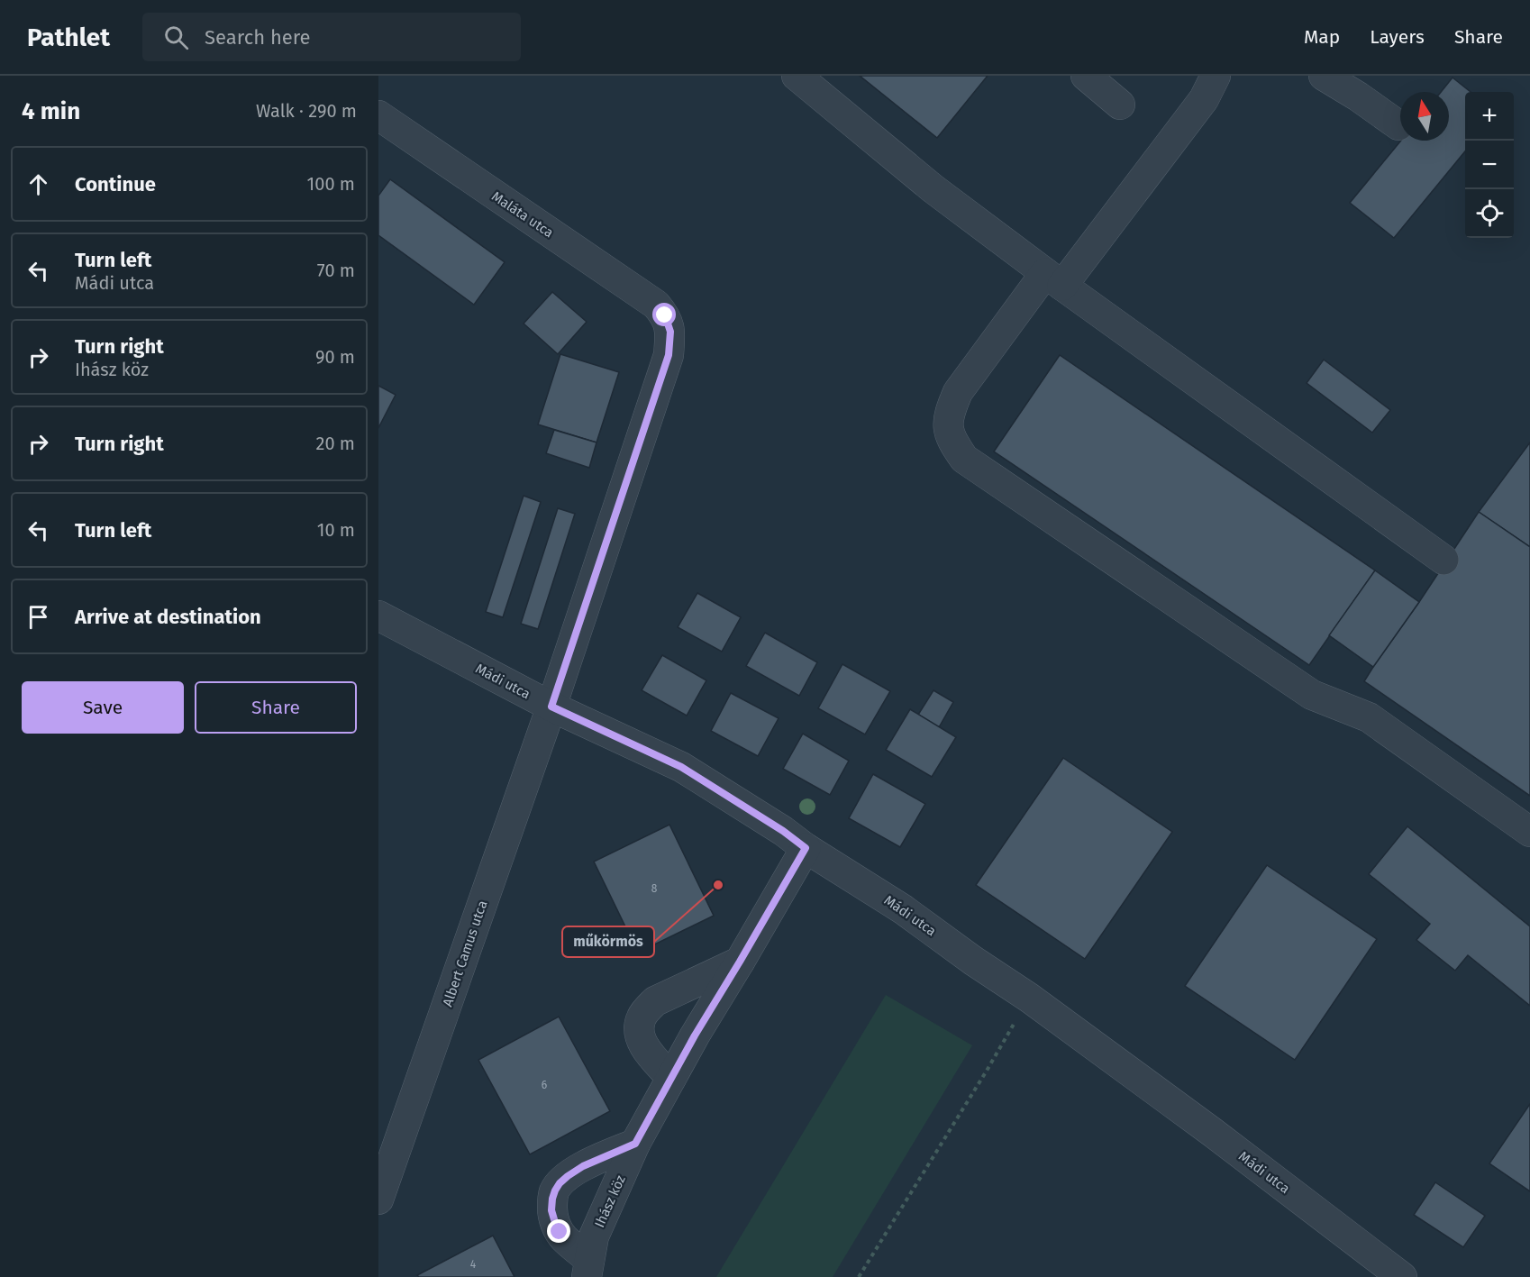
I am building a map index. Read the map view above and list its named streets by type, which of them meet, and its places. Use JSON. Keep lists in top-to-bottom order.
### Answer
{
  "streets": {
    "street": [
      "Maláta utca",
      "Mádi utca",
      "Albert Camus utca",
      "Ihász köz"
    ]
  },
  "crossings": [
    ["Maláta utca", "Albert Camus utca"],
    ["Mádi utca", "Albert Camus utca"],
    ["Mádi utca", "Ihász köz"]
  ],
  "places": ["műkörmös"],
  "house_numbers": ["8", "6", "4"],
  "north": "top",
  "page": {
    "header": "Pathlet",
    "search": "Search here",
    "nav": ["Map", "Layers", "Share"],
    "heading": ["4 min", "Walk · 290 m"],
    "map_buttons": ["+", "−"],
    "list": [
      ["Continue", "100 m"],
      ["Turn left", "Mádi utca", "70 m"],
      ["Turn right", "Ihász köz", "90 m"],
      ["Turn right", "20 m"],
      ["Turn left", "10 m"],
      "Arrive at destination"
    ],
    "buttons": ["Save", "Share"]
  }
}
